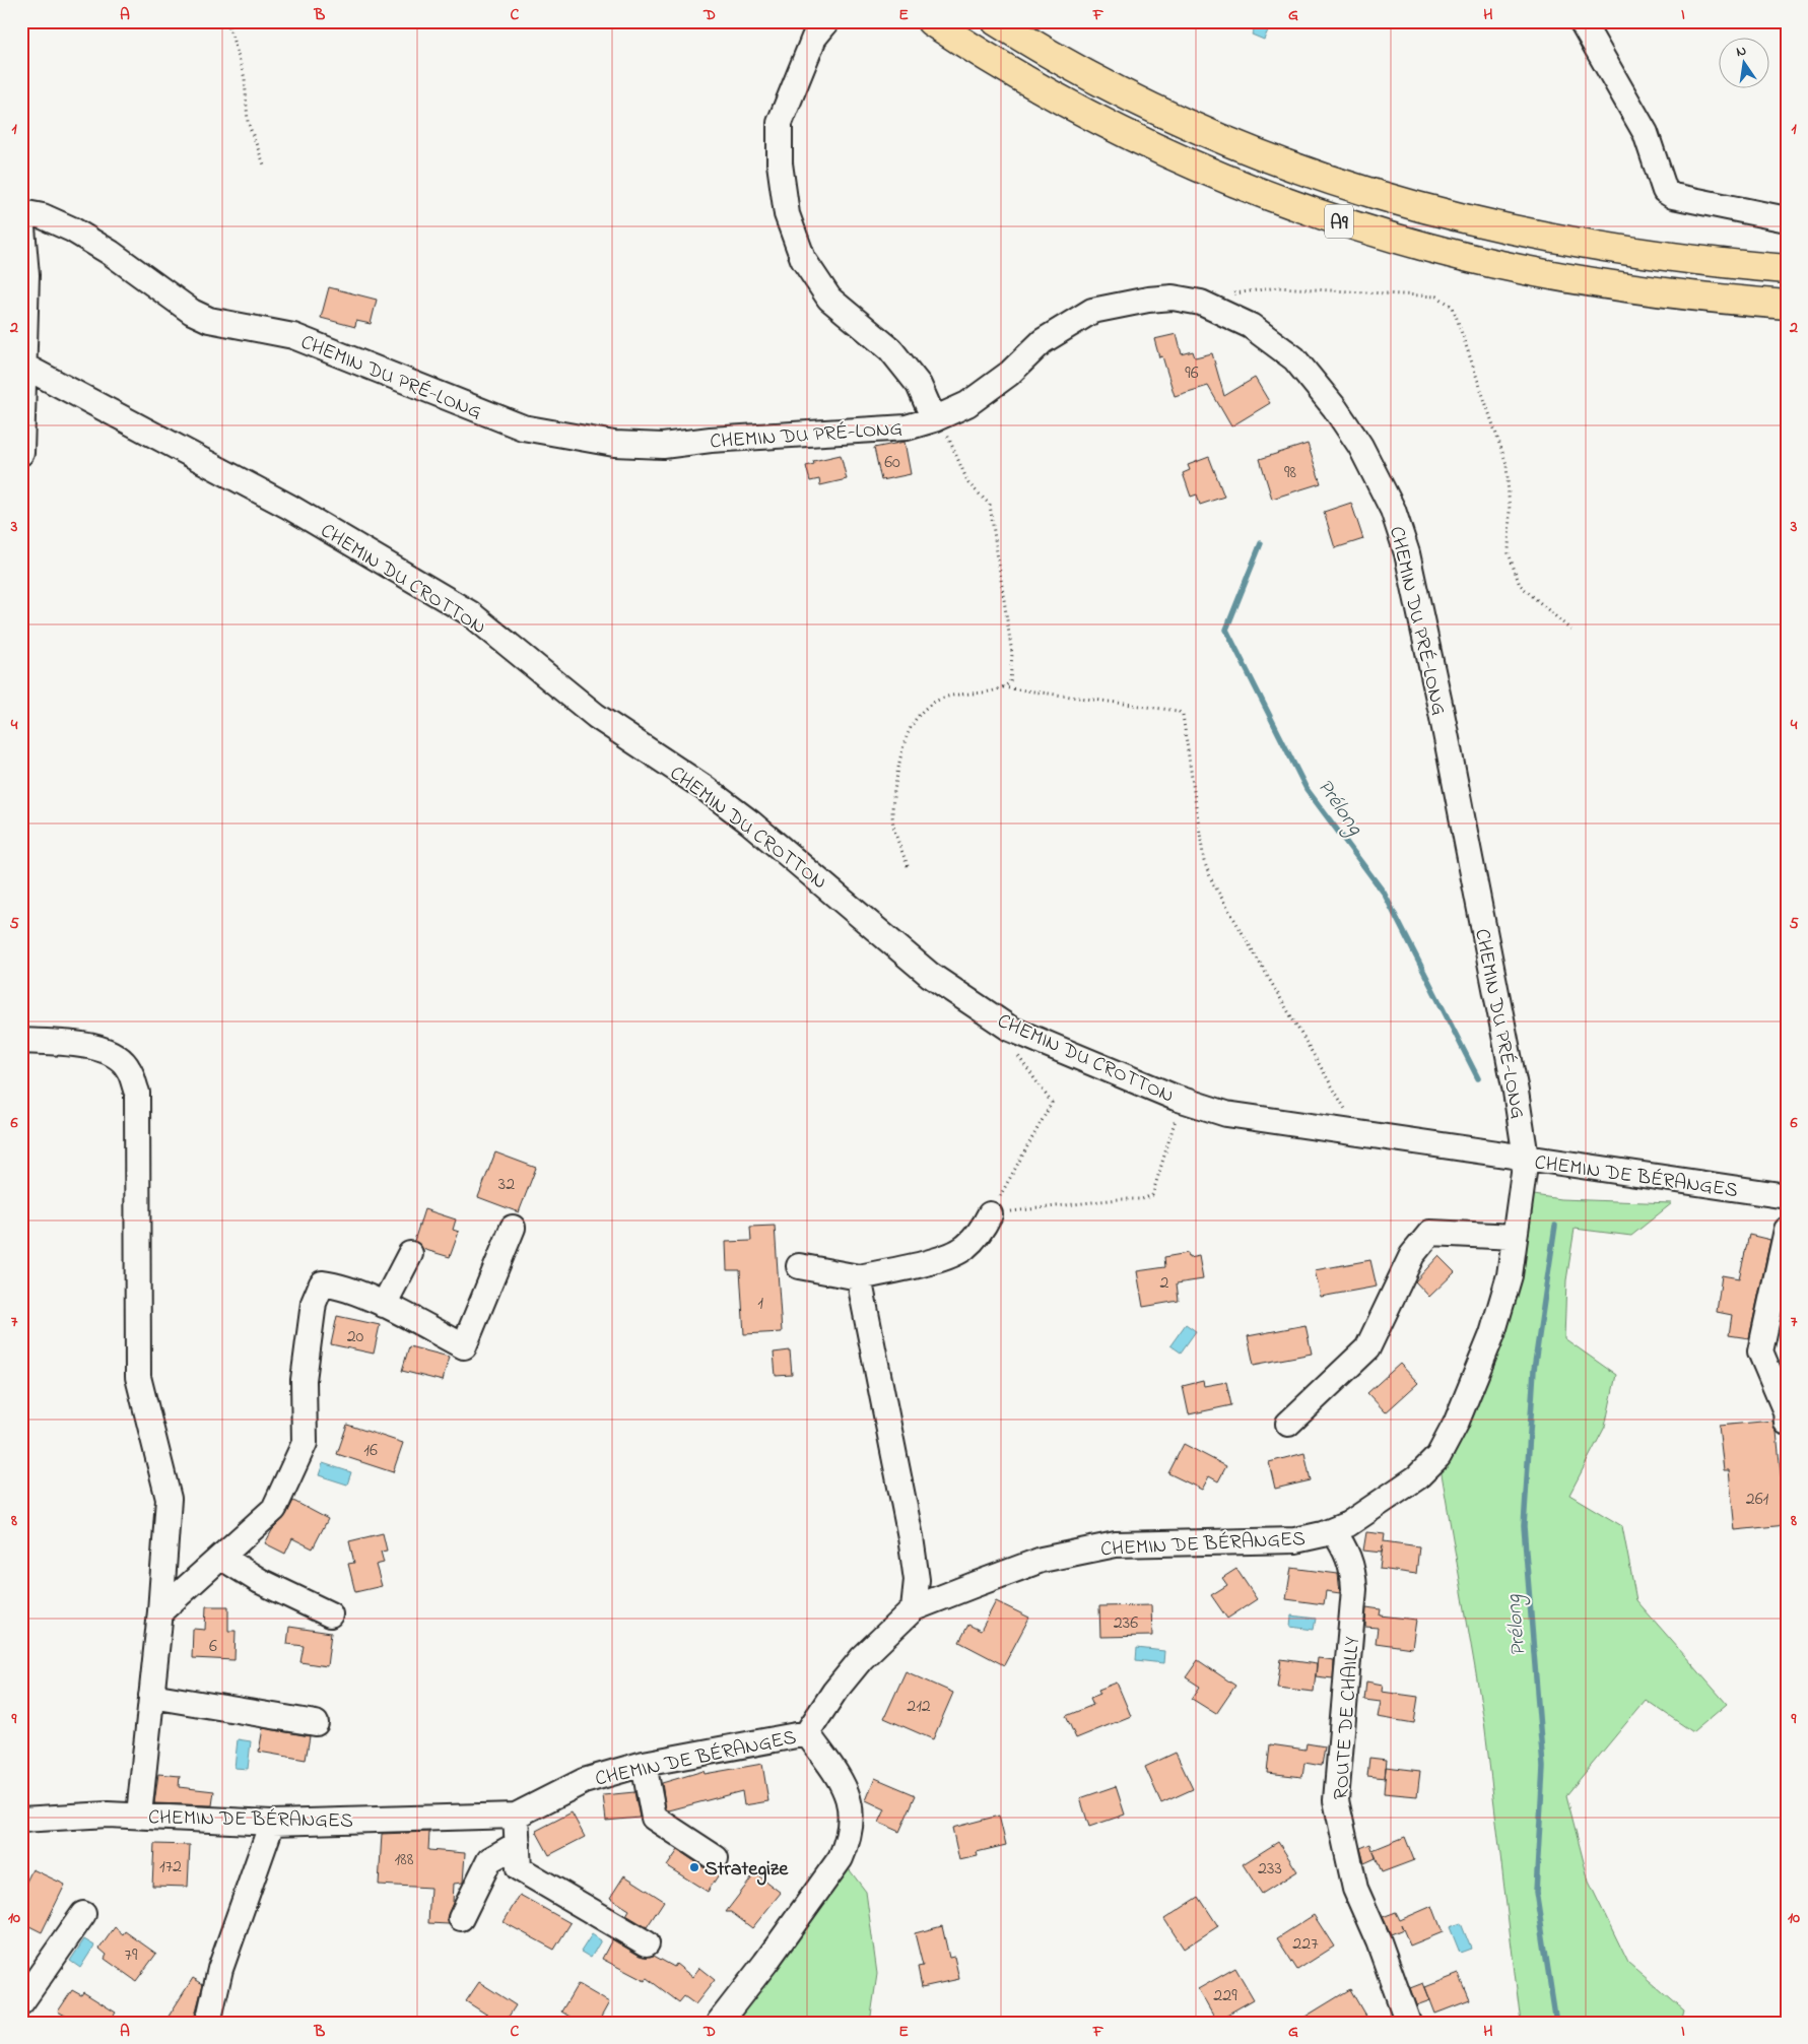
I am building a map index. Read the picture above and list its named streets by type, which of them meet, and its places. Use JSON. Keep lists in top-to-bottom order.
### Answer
{
  "streets": {
    "highway": ["A9"],
    "street": [
      "CHEMIN DU PRÉ-LONG",
      "CHEMIN DU CROTTON",
      "CHEMIN DE BÉRANGES",
      "ROUTE DE CHAILLY"
    ]
  },
  "crossings": [
    ["CHEMIN DU PRÉ-LONG", "CHEMIN DU CROTTON"],
    ["CHEMIN DU PRÉ-LONG", "CHEMIN DE BÉRANGES"],
    ["CHEMIN DU CROTTON", "CHEMIN DE BÉRANGES"],
    ["CHEMIN DE BÉRANGES", "ROUTE DE CHAILLY"]
  ],
  "water": ["Prélong"],
  "places": ["Strategize"],
  "house_numbers": [
    "96",
    "60",
    "98",
    "32",
    "2",
    "1",
    "20",
    "16",
    "261",
    "236",
    "6",
    "212",
    "188",
    "172",
    "233",
    "227",
    "79",
    "229"
  ],
  "north": "top",
  "grid": {
    "columns": [
      "A",
      "B",
      "C",
      "D",
      "E",
      "F",
      "G",
      "H",
      "I"
    ],
    "rows": [
      "1",
      "2",
      "3",
      "4",
      "5",
      "6",
      "7",
      "8",
      "9",
      "10"
    ]
  }
}
